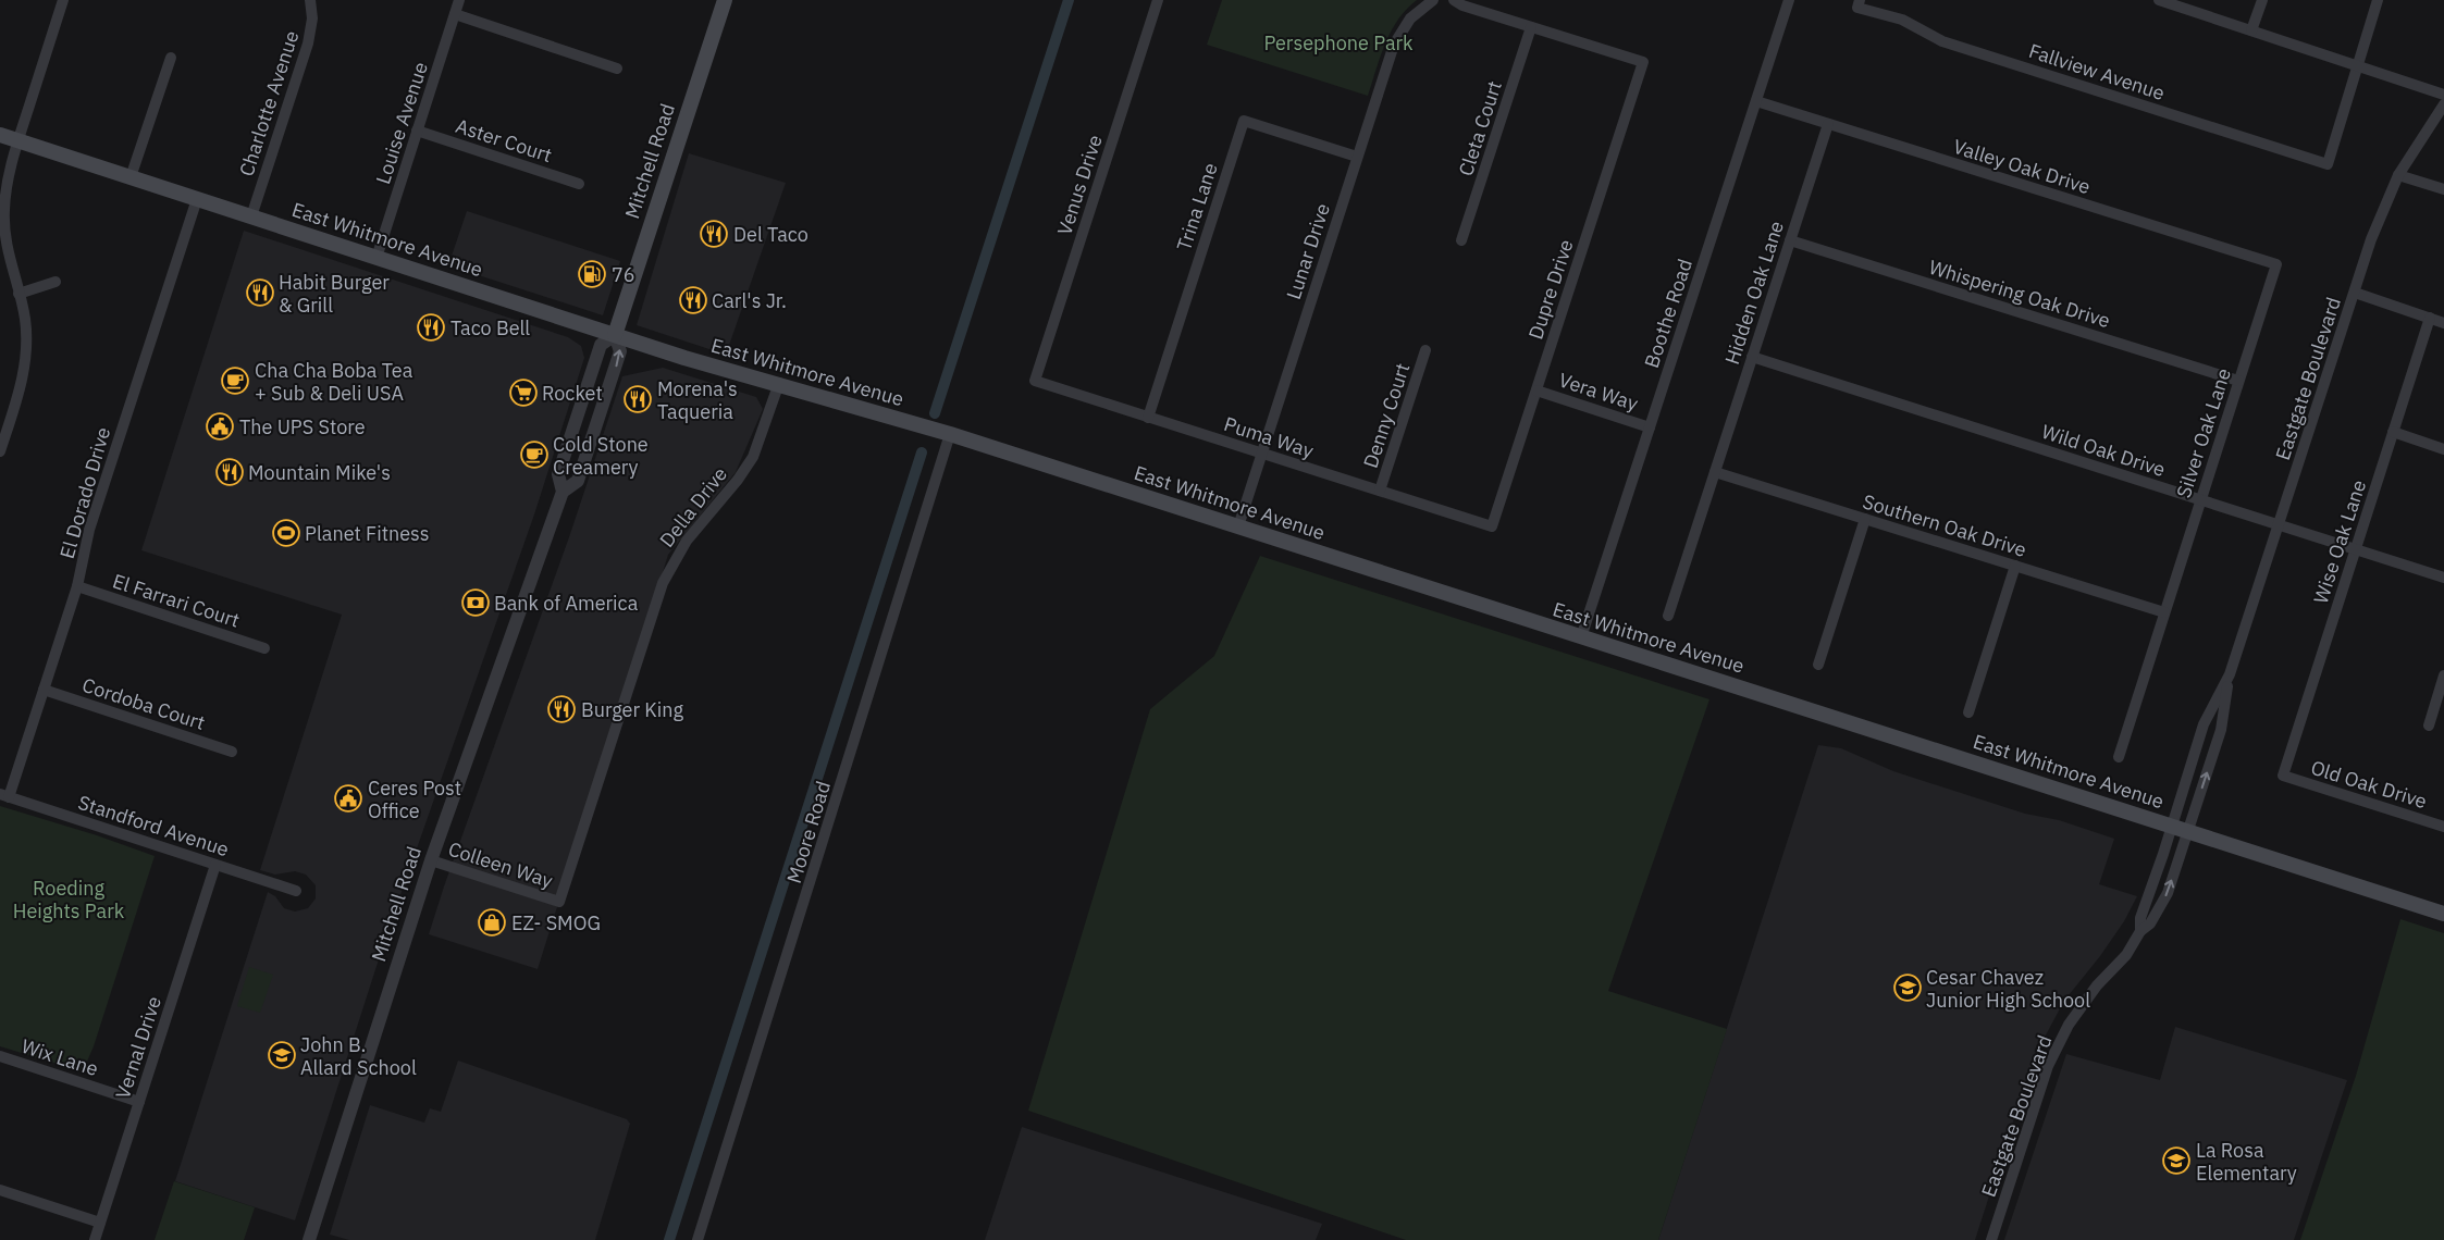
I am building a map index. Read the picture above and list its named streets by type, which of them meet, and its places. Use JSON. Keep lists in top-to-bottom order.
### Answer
{
  "streets": {
    "main road": ["Mitchell Road", "East Whitmore Avenue"],
    "street": [
      "Fallview Avenue",
      "Charlotte Avenue",
      "Louise Avenue",
      "Cleta Court",
      "Aster Court",
      "Valley Oak Drive",
      "Venus Drive",
      "Trina Lane",
      "Lunar Drive",
      "Dupre Drive",
      "Hidden Oak Lane",
      "Whispering Oak Drive",
      "Boothe Road",
      "Eastgate Boulevard",
      "Vera Way",
      "Denny Court",
      "Silver Oak Lane",
      "Puma Way",
      "Wild Oak Drive",
      "El Dorado Drive",
      "Della Drive",
      "Southern Oak Drive",
      "Wise Oak Lane",
      "El Farrari Court",
      "Cordoba Court",
      "Old Oak Drive",
      "Standford Avenue",
      "Moore Road",
      "Colleen Way",
      "Vernal Drive",
      "Wix Lane"
    ]
  },
  "crossings": [
    ["Charlotte Avenue", "East Whitmore Avenue"],
    ["Louise Avenue", "Aster Court"],
    ["Louise Avenue", "East Whitmore Avenue"],
    ["Cleta Court", "Dupre Drive"],
    ["Mitchell Road", "East Whitmore Avenue"],
    ["Mitchell Road", "Colleen Way"],
    ["Valley Oak Drive", "Hidden Oak Lane"],
    ["Valley Oak Drive", "Boothe Road"],
    ["Valley Oak Drive", "Silver Oak Lane"],
    ["Venus Drive", "Puma Way"],
    ["Trina Lane", "Lunar Drive"],
    ["Trina Lane", "Puma Way"],
    ["East Whitmore Avenue", "Lunar Drive"],
    ["East Whitmore Avenue", "Boothe Road"],
    ["East Whitmore Avenue", "Eastgate Boulevard"],
    ["East Whitmore Avenue", "El Dorado Drive"],
    ["East Whitmore Avenue", "Della Drive"],
    ["East Whitmore Avenue", "Moore Road"],
    ["Lunar Drive", "Puma Way"],
    ["Dupre Drive", "Vera Way"],
    ["Dupre Drive", "Puma Way"],
    ["Hidden Oak Lane", "Whispering Oak Drive"],
    ["Hidden Oak Lane", "Wild Oak Drive"],
    ["Hidden Oak Lane", "Southern Oak Drive"],
    ["Whispering Oak Drive", "Silver Oak Lane"],
    ["Boothe Road", "Vera Way"],
    ["Eastgate Boulevard", "Wild Oak Drive"],
    ["Denny Court", "Puma Way"],
    ["Silver Oak Lane", "Wild Oak Drive"],
    ["Silver Oak Lane", "Southern Oak Drive"],
    ["Wild Oak Drive", "Wise Oak Lane"],
    ["El Dorado Drive", "El Farrari Court"],
    ["El Dorado Drive", "Cordoba Court"],
    ["El Dorado Drive", "Standford Avenue"],
    ["Della Drive", "Colleen Way"],
    ["Wise Oak Lane", "Old Oak Drive"],
    ["Standford Avenue", "Vernal Drive"],
    ["Vernal Drive", "Wix Lane"]
  ],
  "parks": ["Persephone Park", "Roeding Heights Park"],
  "places": {
    "restaurant": [
      "Del Taco",
      "Habit Burger & Grill",
      "Carl's Jr.",
      "Taco Bell",
      "Morena's Taqueria",
      "Mountain Mike's",
      "Burger King"
    ],
    "fuel station": ["76"],
    "cafe": ["Cha Cha Boba Tea + Sub & Deli USA", "Cold Stone Creamery"],
    "supermarket": ["Rocket"],
    "public building": ["The UPS Store", "Ceres Post Office"],
    "sports": ["Planet Fitness"],
    "bank": ["Bank of America"],
    "shop": ["EZ- SMOG"],
    "school or university": ["Cesar Chavez Junior High School", "John B. Allard School", "La Rosa Elementary"]
  }
}
